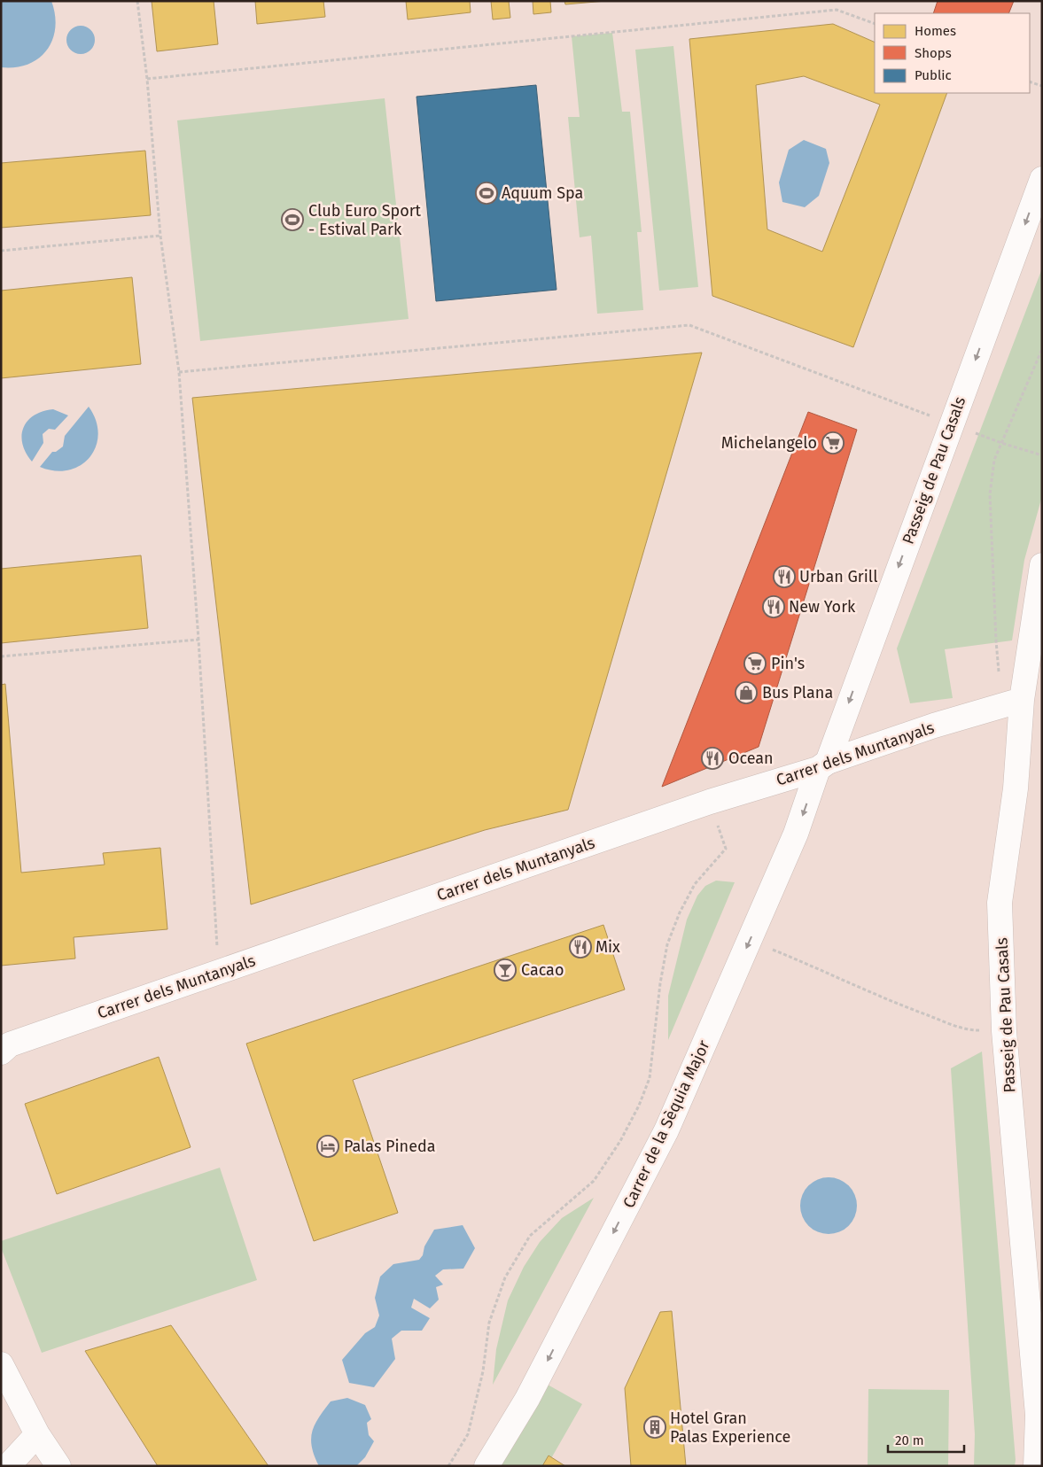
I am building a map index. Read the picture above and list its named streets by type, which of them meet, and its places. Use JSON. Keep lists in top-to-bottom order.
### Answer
{
  "streets": {
    "street": ["Passeig de Pau Casals", "Carrer dels Muntanyals", "Carrer de la Sèquia Major"]
  },
  "crossings": [
    ["Passeig de Pau Casals", "Carrer dels Muntanyals"],
    ["Passeig de Pau Casals", "Carrer de la Sèquia Major"],
    ["Carrer dels Muntanyals", "Carrer de la Sèquia Major"]
  ],
  "one_way": ["Carrer de la Sèquia Major"],
  "places": {
    "sports": ["Aquum Spa", "Club Euro Sport - Estival Park"],
    "supermarket": ["Michelangelo", "Pin's"],
    "restaurant": [
      "Urban Grill",
      "New York",
      "Ocean",
      "Mix"
    ],
    "shop": ["Bus Plana"],
    "bar": ["Cacao"],
    "hotel": ["Palas Pineda"],
    "building": ["Hotel Gran Palas Experience"]
  },
  "legend": ["Homes", "Shops", "Public"],
  "scale_bar": "20 m"
}
